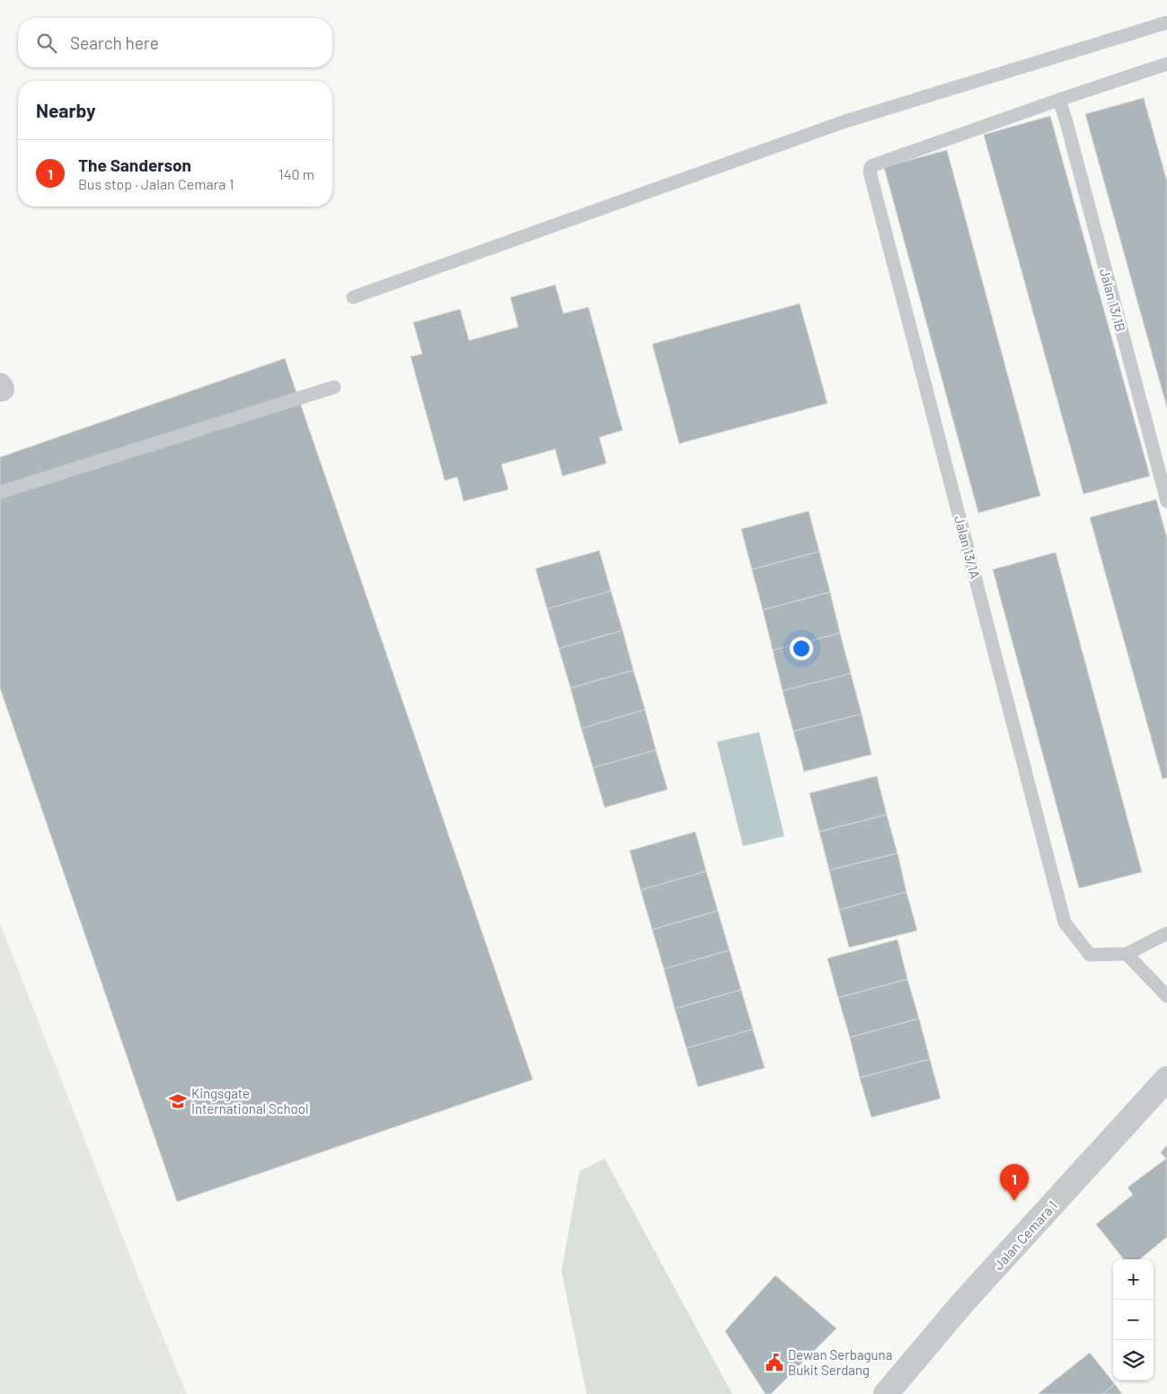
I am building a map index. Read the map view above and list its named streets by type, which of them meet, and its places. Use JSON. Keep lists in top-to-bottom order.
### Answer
{
  "streets": {
    "street": ["Jalan Cemara 1"],
    "lane": ["Jalan 13/1B", "Jalan 13/1A"]
  },
  "crossings": [
    ["Jalan 13/1B", "Jalan 13/1A"]
  ],
  "places": {
    "school or university": ["Kingsgate International School"],
    "public building": ["Dewan Serbaguna Bukit Serdang"]
  },
  "page": {
    "search": "Search here",
    "heading": "Nearby",
    "list": [
      {
        "mark": "1",
        "name": "The Sanderson",
        "note": "Bus stop · Jalan Cemara 1",
        "value": "140 m"
      }
    ],
    "pins": "1",
    "map_buttons": ["+", "−"]
  }
}
